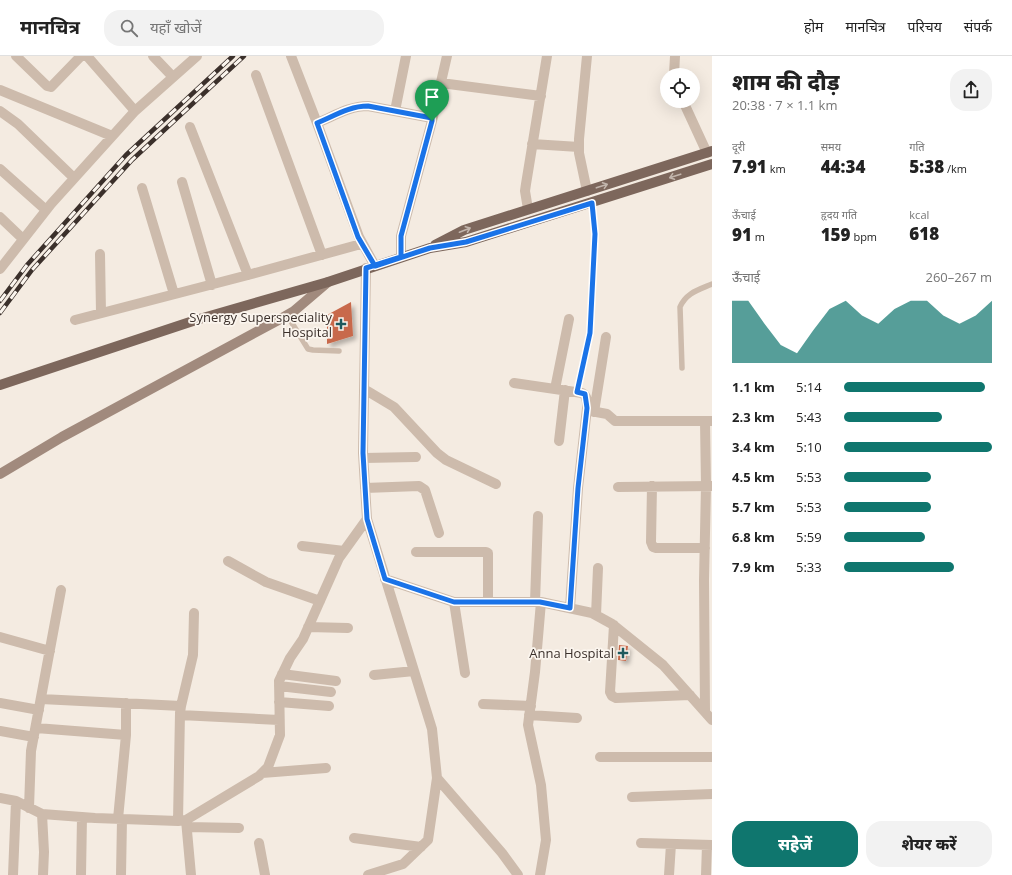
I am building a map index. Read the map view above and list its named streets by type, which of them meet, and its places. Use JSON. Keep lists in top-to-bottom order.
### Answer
{
  "places": {
    "health": ["Synergy Superspeciality Hospital", "Anna Hospital"]
  },
  "page": {
    "header": "मानचित्र",
    "search": "यहाँ खोजें",
    "nav": [
      "होम",
      "मानचित्र",
      "परिचय",
      "संपर्क"
    ],
    "heading": ["शाम की दौड़", "20:38 · 7 × 1.1 km"],
    "stats": [
      ["दूरी", "7.91 km"],
      ["समय", "44:34"],
      ["गति", "5:38 /km"],
      ["ऊँचाई", "91 m"],
      ["हृदय गति", "159 bpm"],
      ["kcal", "618"]
    ],
    "chart": ["ऊँचाई", "260–267 m"],
    "list": [
      {
        "name": "1.1 km",
        "note": "5:14"
      },
      {
        "name": "2.3 km",
        "note": "5:43"
      },
      {
        "name": "3.4 km",
        "note": "5:10"
      },
      {
        "name": "4.5 km",
        "note": "5:53"
      },
      {
        "name": "5.7 km",
        "note": "5:53"
      },
      {
        "name": "6.8 km",
        "note": "5:59"
      },
      {
        "name": "7.9 km",
        "note": "5:33"
      }
    ],
    "buttons": ["सहेजें", "शेयर करें"]
  }
}
